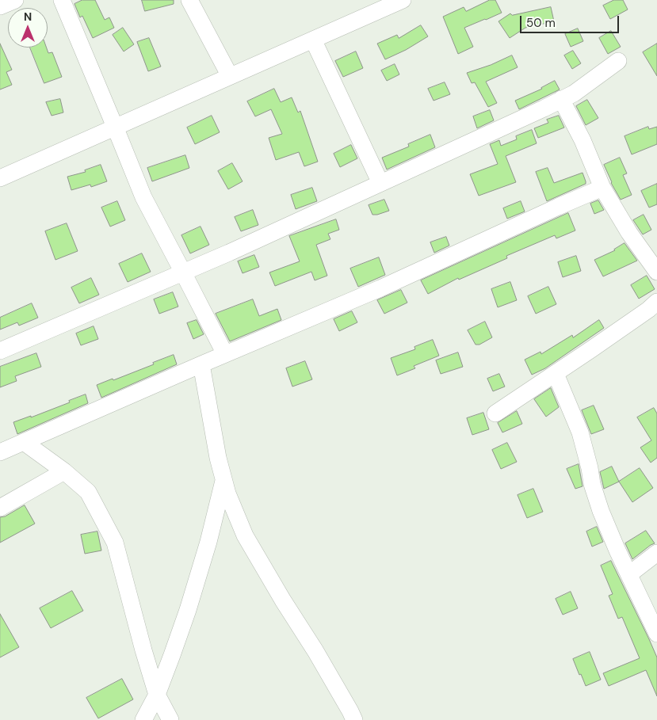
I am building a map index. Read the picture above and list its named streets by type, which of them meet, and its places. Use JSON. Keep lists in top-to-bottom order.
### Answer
{
  "scale_bar": "50 m",
  "north": "top"
}
